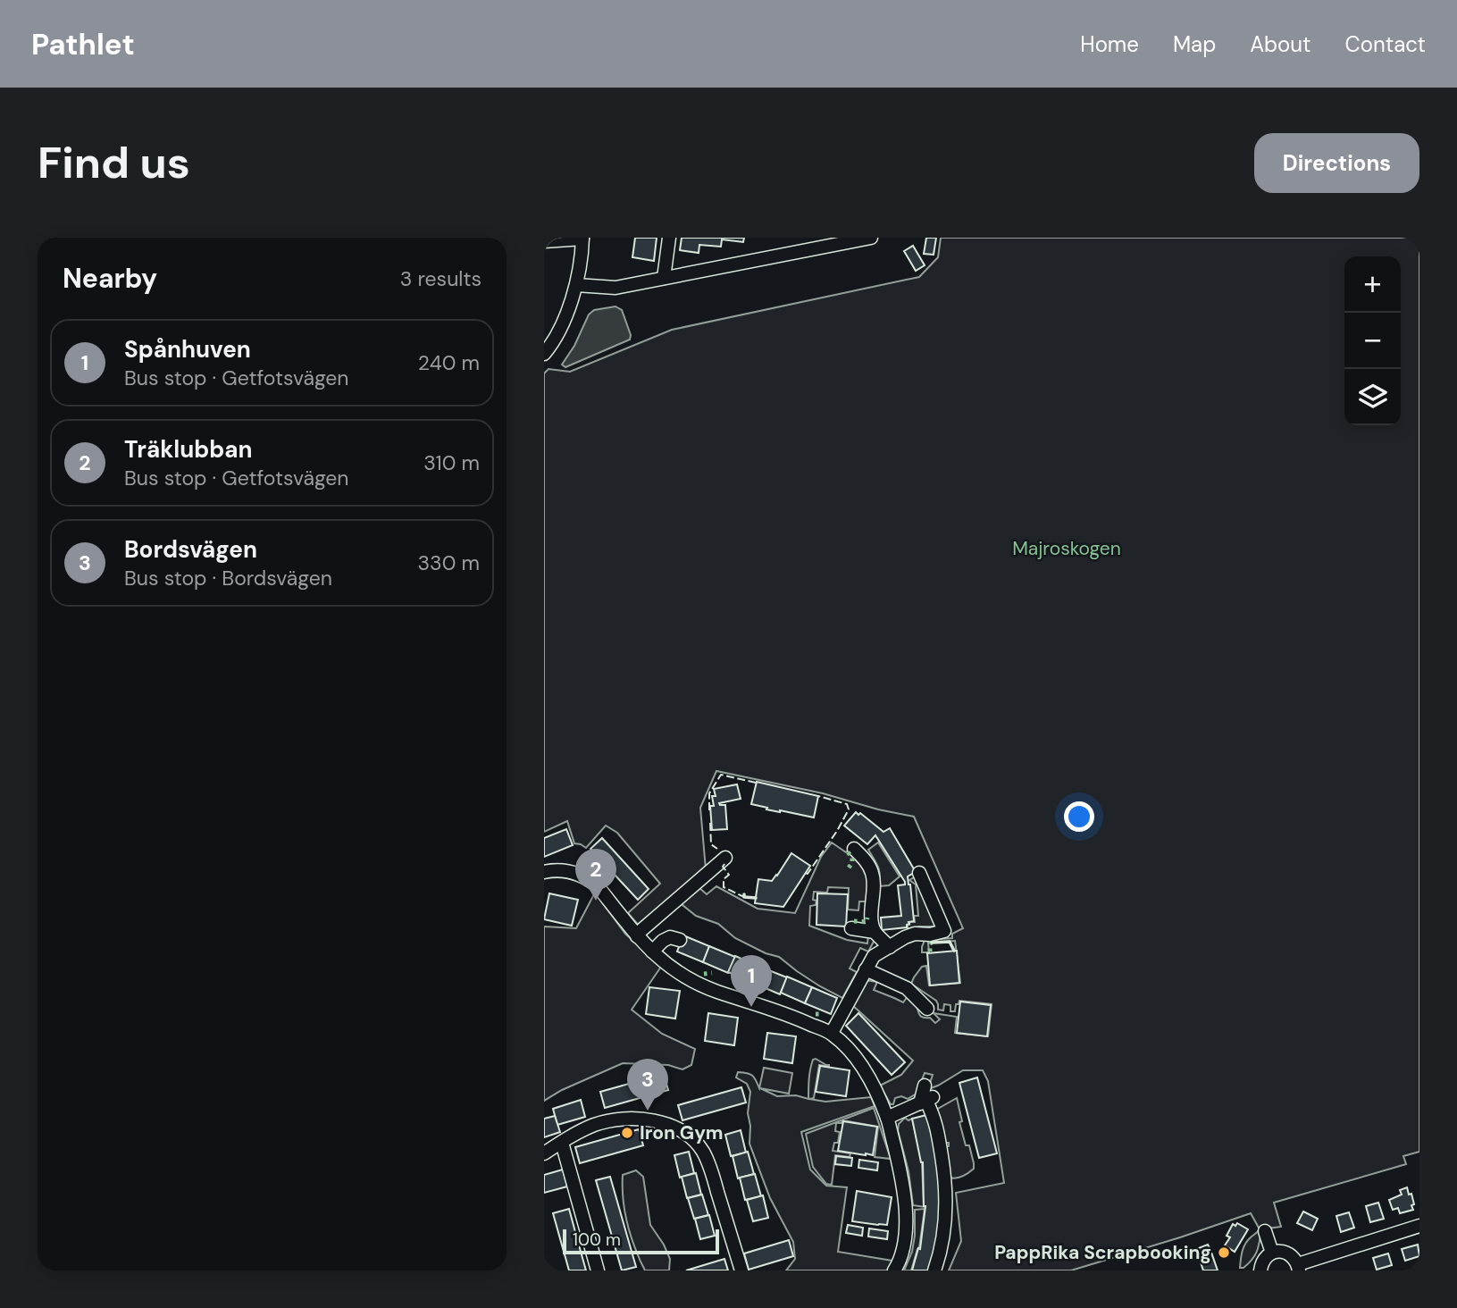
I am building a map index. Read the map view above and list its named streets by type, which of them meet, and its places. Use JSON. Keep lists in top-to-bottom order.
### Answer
{
  "parks": ["Majroskogen"],
  "places": ["Iron Gym", "PappRika Scrapbooking"],
  "scale_bar": "100 m",
  "page": {
    "header": "Pathlet",
    "nav": [
      "Home",
      "Map",
      "About",
      "Contact"
    ],
    "buttons": "Directions",
    "title": "Find us",
    "heading": ["Nearby", "3 results"],
    "map_buttons": ["+", "−"],
    "list": [
      {
        "mark": "1",
        "name": "Spånhuven",
        "note": "Bus stop · Getfotsvägen",
        "value": "240 m"
      },
      {
        "mark": "2",
        "name": "Träklubban",
        "note": "Bus stop · Getfotsvägen",
        "value": "310 m"
      },
      {
        "mark": "3",
        "name": "Bordsvägen",
        "note": "Bus stop · Bordsvägen",
        "value": "330 m"
      }
    ],
    "pins": ["2", "1", "3"],
    "scale": "100 m"
  }
}
